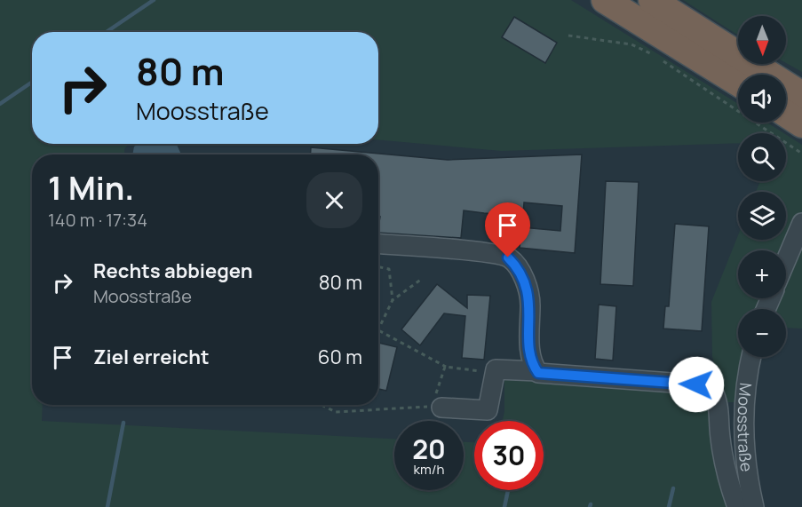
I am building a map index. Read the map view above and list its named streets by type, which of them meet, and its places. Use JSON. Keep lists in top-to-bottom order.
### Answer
{
  "streets": {
    "street": ["Moosstraße"]
  },
  "north": "bottom",
  "page": {
    "map_buttons": ["+", "−"],
    "turn": ["80 m", "Moosstraße"],
    "heading": ["1 Min.", "140 m · 17:34"],
    "list": [
      {
        "name": "Rechts abbiegen",
        "note": "Moosstraße",
        "value": "80 m"
      },
      {
        "name": "Ziel erreicht",
        "value": "60 m"
      }
    ],
    "speed": "20 km/h",
    "limit": "30"
  }
}
